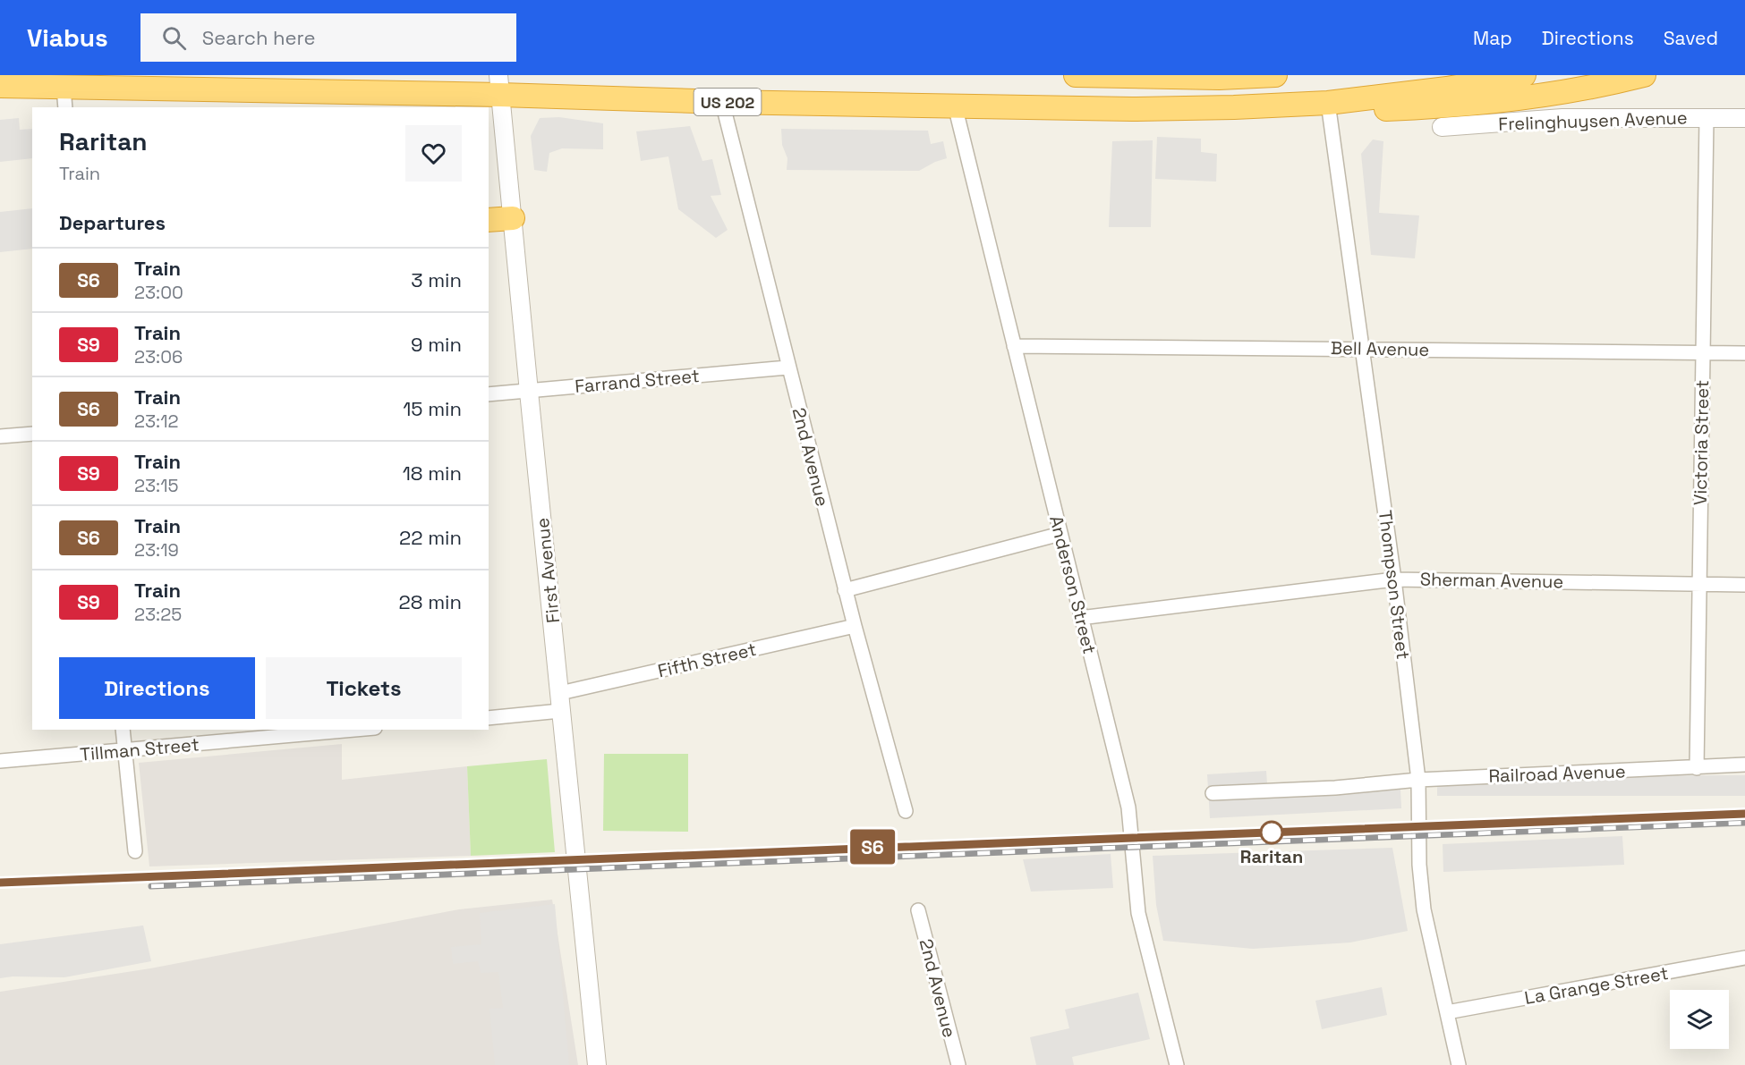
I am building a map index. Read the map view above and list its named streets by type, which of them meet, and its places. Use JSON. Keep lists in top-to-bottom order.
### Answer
{
  "streets": {
    "highway": ["US 202"],
    "street": [
      "Frelinghuysen Avenue",
      "Bell Avenue",
      "Farrand Street",
      "Victoria Street",
      "2nd Avenue",
      "First Avenue",
      "Sherman Avenue",
      "Anderson Street",
      "Thompson Street",
      "Fifth Street",
      "Tillman Street",
      "Railroad Avenue",
      "La Grange Street"
    ]
  },
  "crossings": [
    ["US 202", "2nd Avenue"],
    ["US 202", "First Avenue"],
    ["US 202", "Anderson Street"],
    ["US 202", "Thompson Street"],
    ["Frelinghuysen Avenue", "Victoria Street"],
    ["Bell Avenue", "Victoria Street"],
    ["Bell Avenue", "Anderson Street"],
    ["Bell Avenue", "Thompson Street"],
    ["Farrand Street", "2nd Avenue"],
    ["Farrand Street", "First Avenue"],
    ["Victoria Street", "Sherman Avenue"],
    ["Victoria Street", "Railroad Avenue"],
    ["2nd Avenue", "Fifth Street"],
    ["First Avenue", "Fifth Street"],
    ["Sherman Avenue", "Anderson Street"],
    ["Sherman Avenue", "Thompson Street"],
    ["Thompson Street", "Railroad Avenue"],
    ["Thompson Street", "La Grange Street"]
  ],
  "places": ["Raritan"],
  "page": {
    "header": "Viabus",
    "search": "Search here",
    "nav": ["Map", "Directions", "Saved"],
    "on_map": "S6",
    "heading": [
      ["Raritan", "Train"],
      "Departures"
    ],
    "list": [
      {
        "mark": "S6",
        "name": "Train",
        "note": "23:00",
        "value": "3 min"
      },
      {
        "mark": "S9",
        "name": "Train",
        "note": "23:06",
        "value": "9 min"
      },
      {
        "mark": "S6",
        "name": "Train",
        "note": "23:12",
        "value": "15 min"
      },
      {
        "mark": "S9",
        "name": "Train",
        "note": "23:15",
        "value": "18 min"
      },
      {
        "mark": "S6",
        "name": "Train",
        "note": "23:19",
        "value": "22 min"
      },
      {
        "mark": "S9",
        "name": "Train",
        "note": "23:25",
        "value": "28 min"
      }
    ],
    "buttons": ["Directions", "Tickets"]
  }
}
